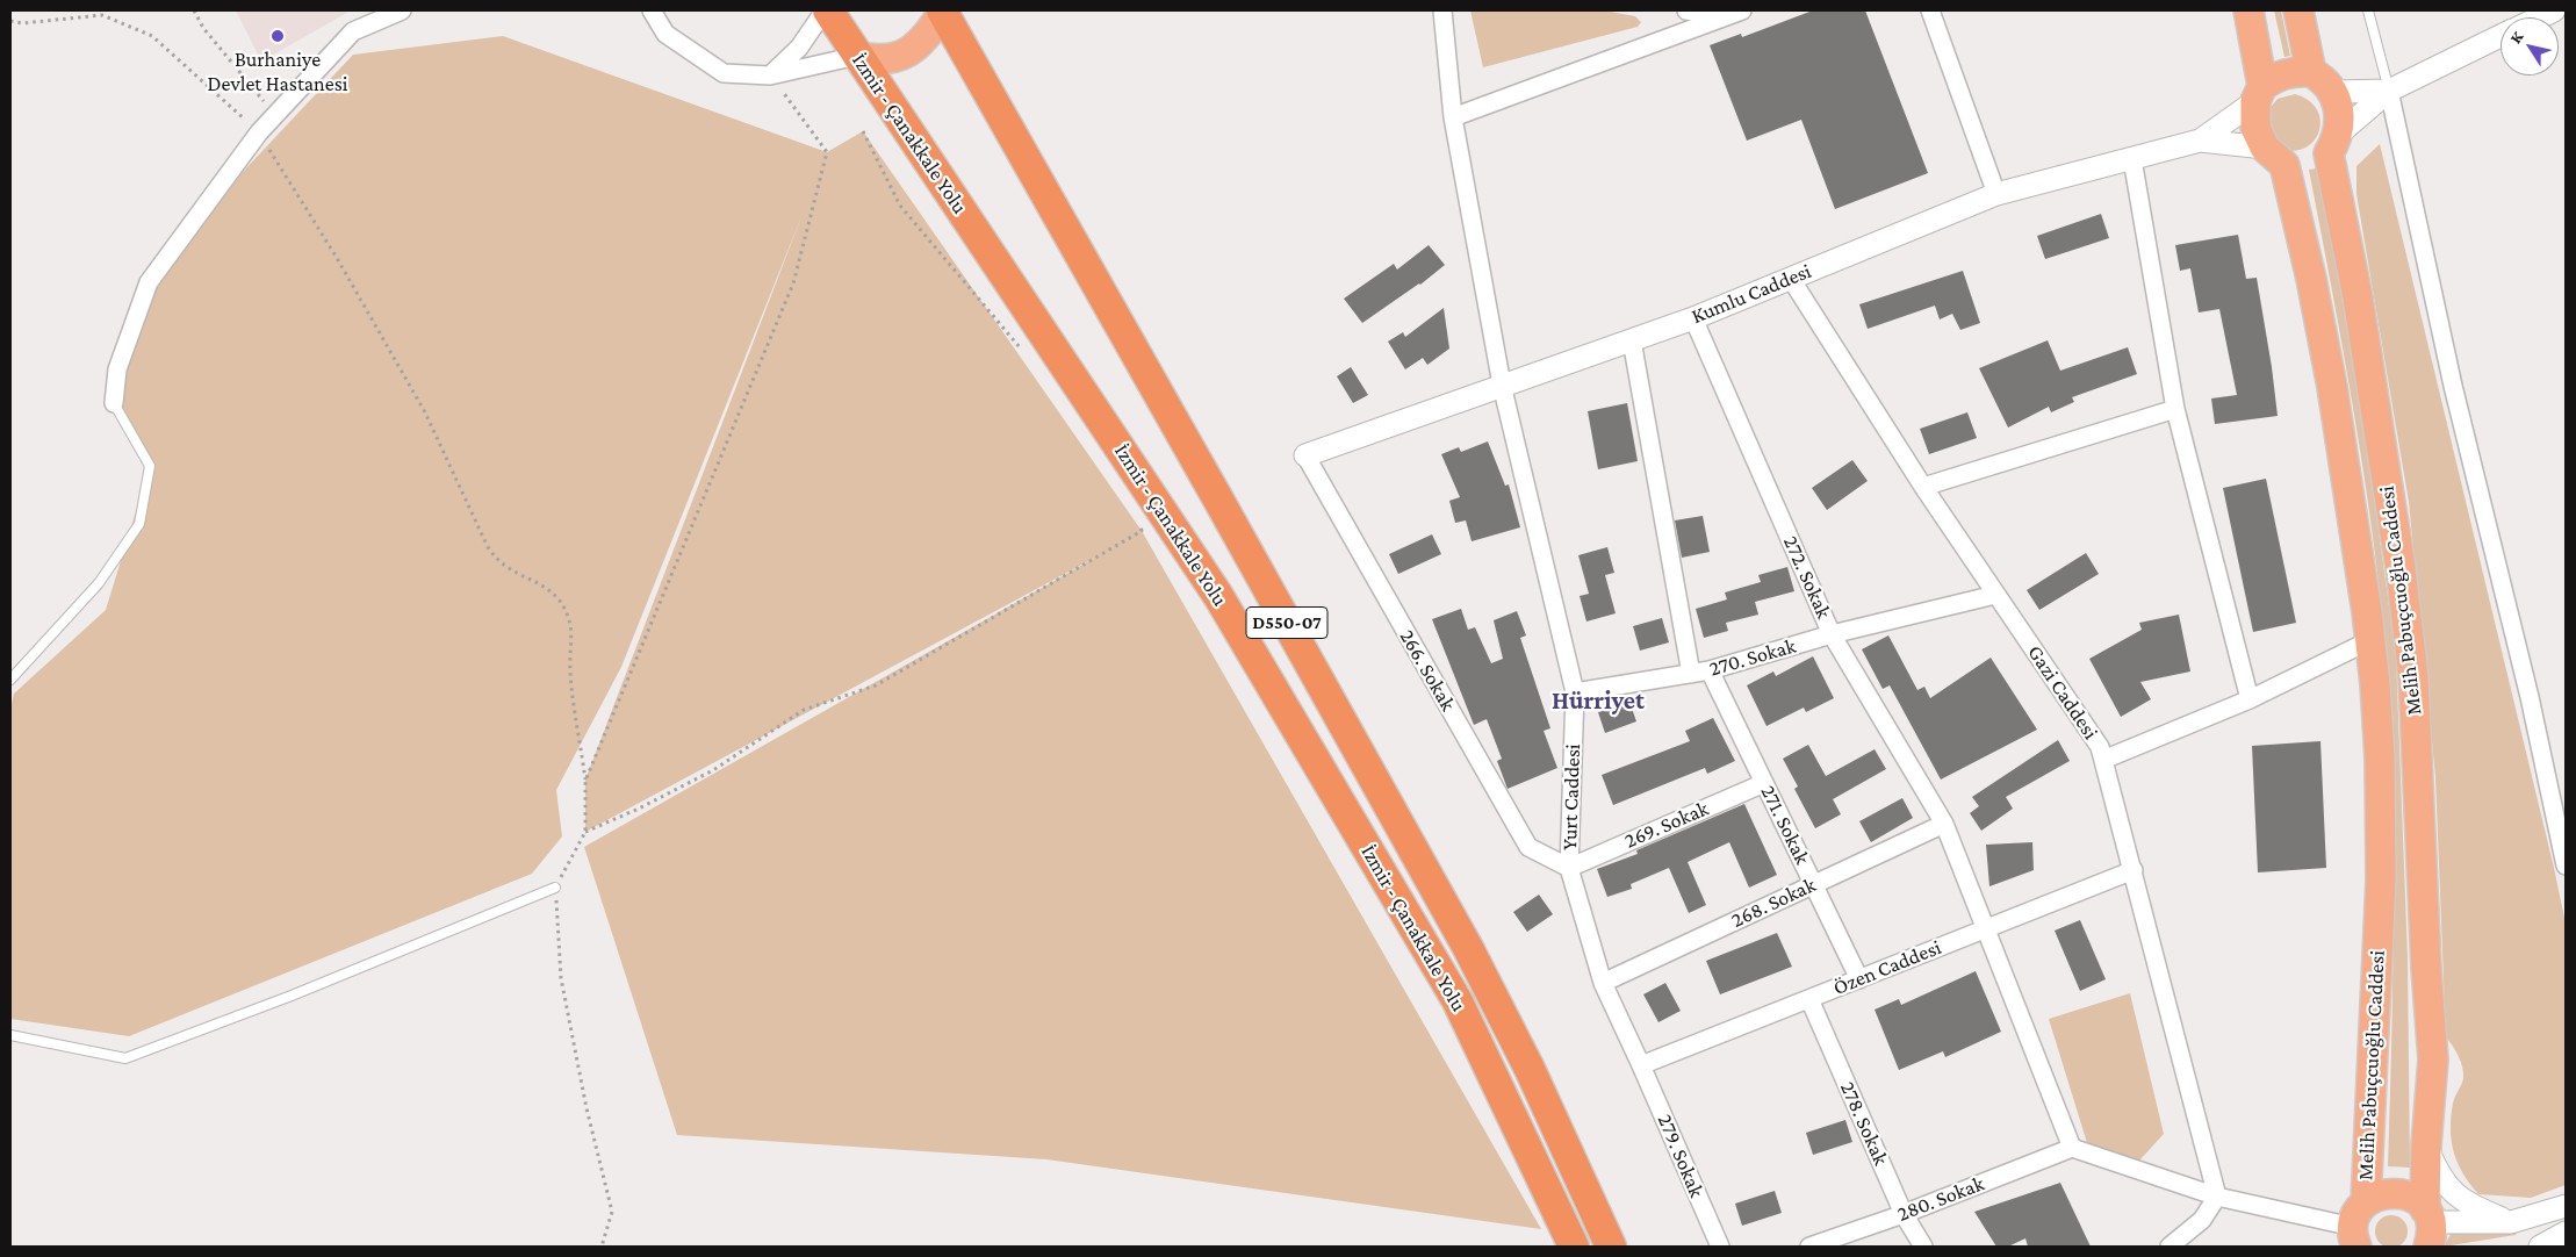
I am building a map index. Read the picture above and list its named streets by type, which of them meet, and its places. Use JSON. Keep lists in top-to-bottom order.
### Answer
{
  "streets": {
    "highway": ["İzmir - Çanakkale Yolu", "D550-07"],
    "main road": ["Melih Pabuçcuoğlu Caddesi"],
    "street": [
      "Kumlu Caddesi",
      "272. Sokak",
      "270. Sokak",
      "266. Sokak",
      "Gazi Caddesi",
      "Yurt Caddesi",
      "269. Sokak",
      "271. Sokak",
      "268. Sokak",
      "Özen Caddesi",
      "278. Sokak",
      "279. Sokak",
      "280. Sokak"
    ]
  },
  "crossings": [
    ["Kumlu Caddesi", "272. Sokak"],
    ["Kumlu Caddesi", "266. Sokak"],
    ["Kumlu Caddesi", "Gazi Caddesi"],
    ["Kumlu Caddesi", "Yurt Caddesi"],
    ["272. Sokak", "270. Sokak"],
    ["272. Sokak", "268. Sokak"],
    ["272. Sokak", "Özen Caddesi"],
    ["272. Sokak", "280. Sokak"],
    ["270. Sokak", "Gazi Caddesi"],
    ["270. Sokak", "Yurt Caddesi"],
    ["270. Sokak", "271. Sokak"],
    ["266. Sokak", "Yurt Caddesi"],
    ["266. Sokak", "269. Sokak"],
    ["Gazi Caddesi", "Özen Caddesi"],
    ["Yurt Caddesi", "269. Sokak"],
    ["Yurt Caddesi", "268. Sokak"],
    ["Yurt Caddesi", "Özen Caddesi"],
    ["Yurt Caddesi", "279. Sokak"],
    ["269. Sokak", "271. Sokak"],
    ["271. Sokak", "268. Sokak"],
    ["271. Sokak", "Özen Caddesi"],
    ["Özen Caddesi", "278. Sokak"],
    ["Özen Caddesi", "279. Sokak"],
    ["278. Sokak", "280. Sokak"]
  ],
  "districts": ["Hürriyet"],
  "places": ["Burhaniye Devlet Hastanesi"],
  "north": "top left"
}
